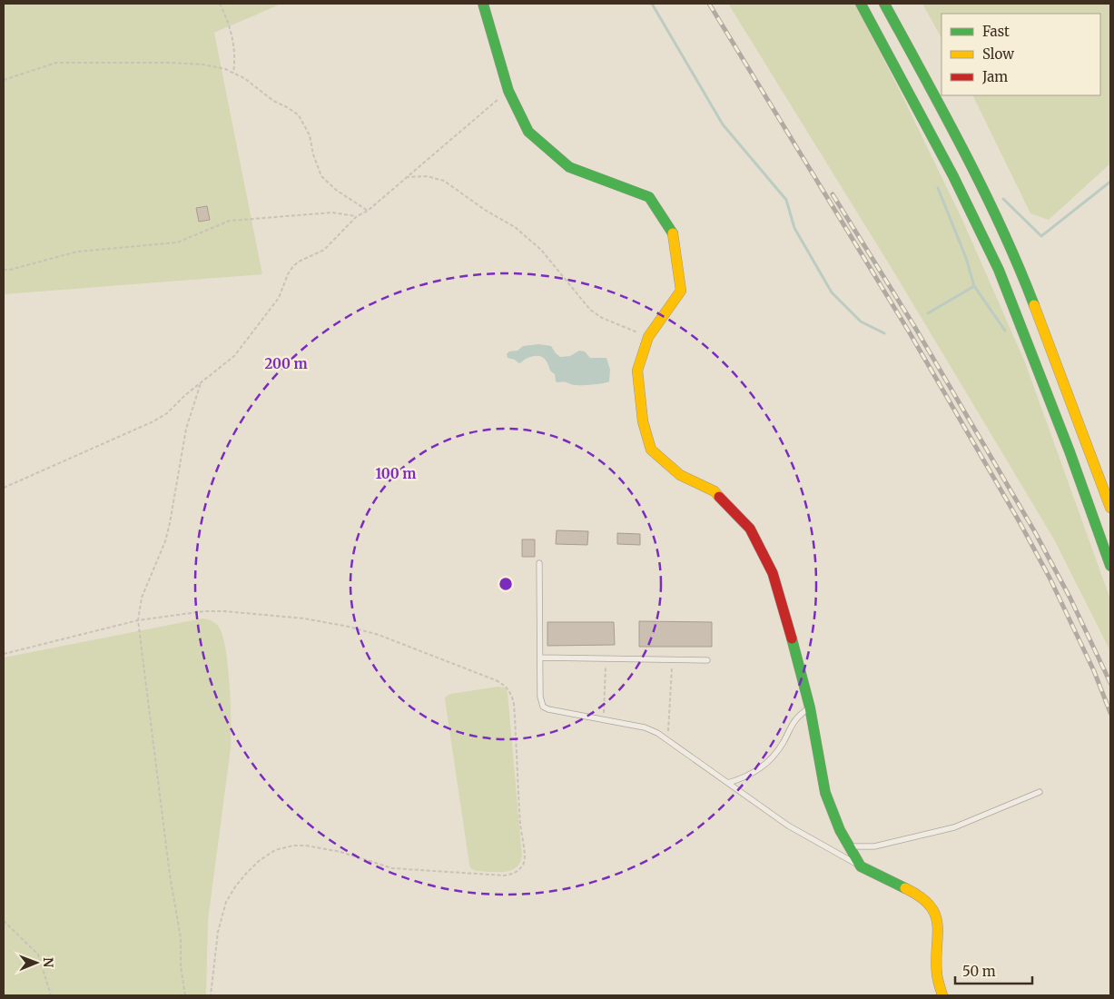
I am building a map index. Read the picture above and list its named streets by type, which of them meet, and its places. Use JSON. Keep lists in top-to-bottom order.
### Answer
{
  "legend": ["Fast", "Slow", "Jam"],
  "scale_bar": "50 m",
  "north": "right",
  "rings": ["200 m", "100 m"]
}
